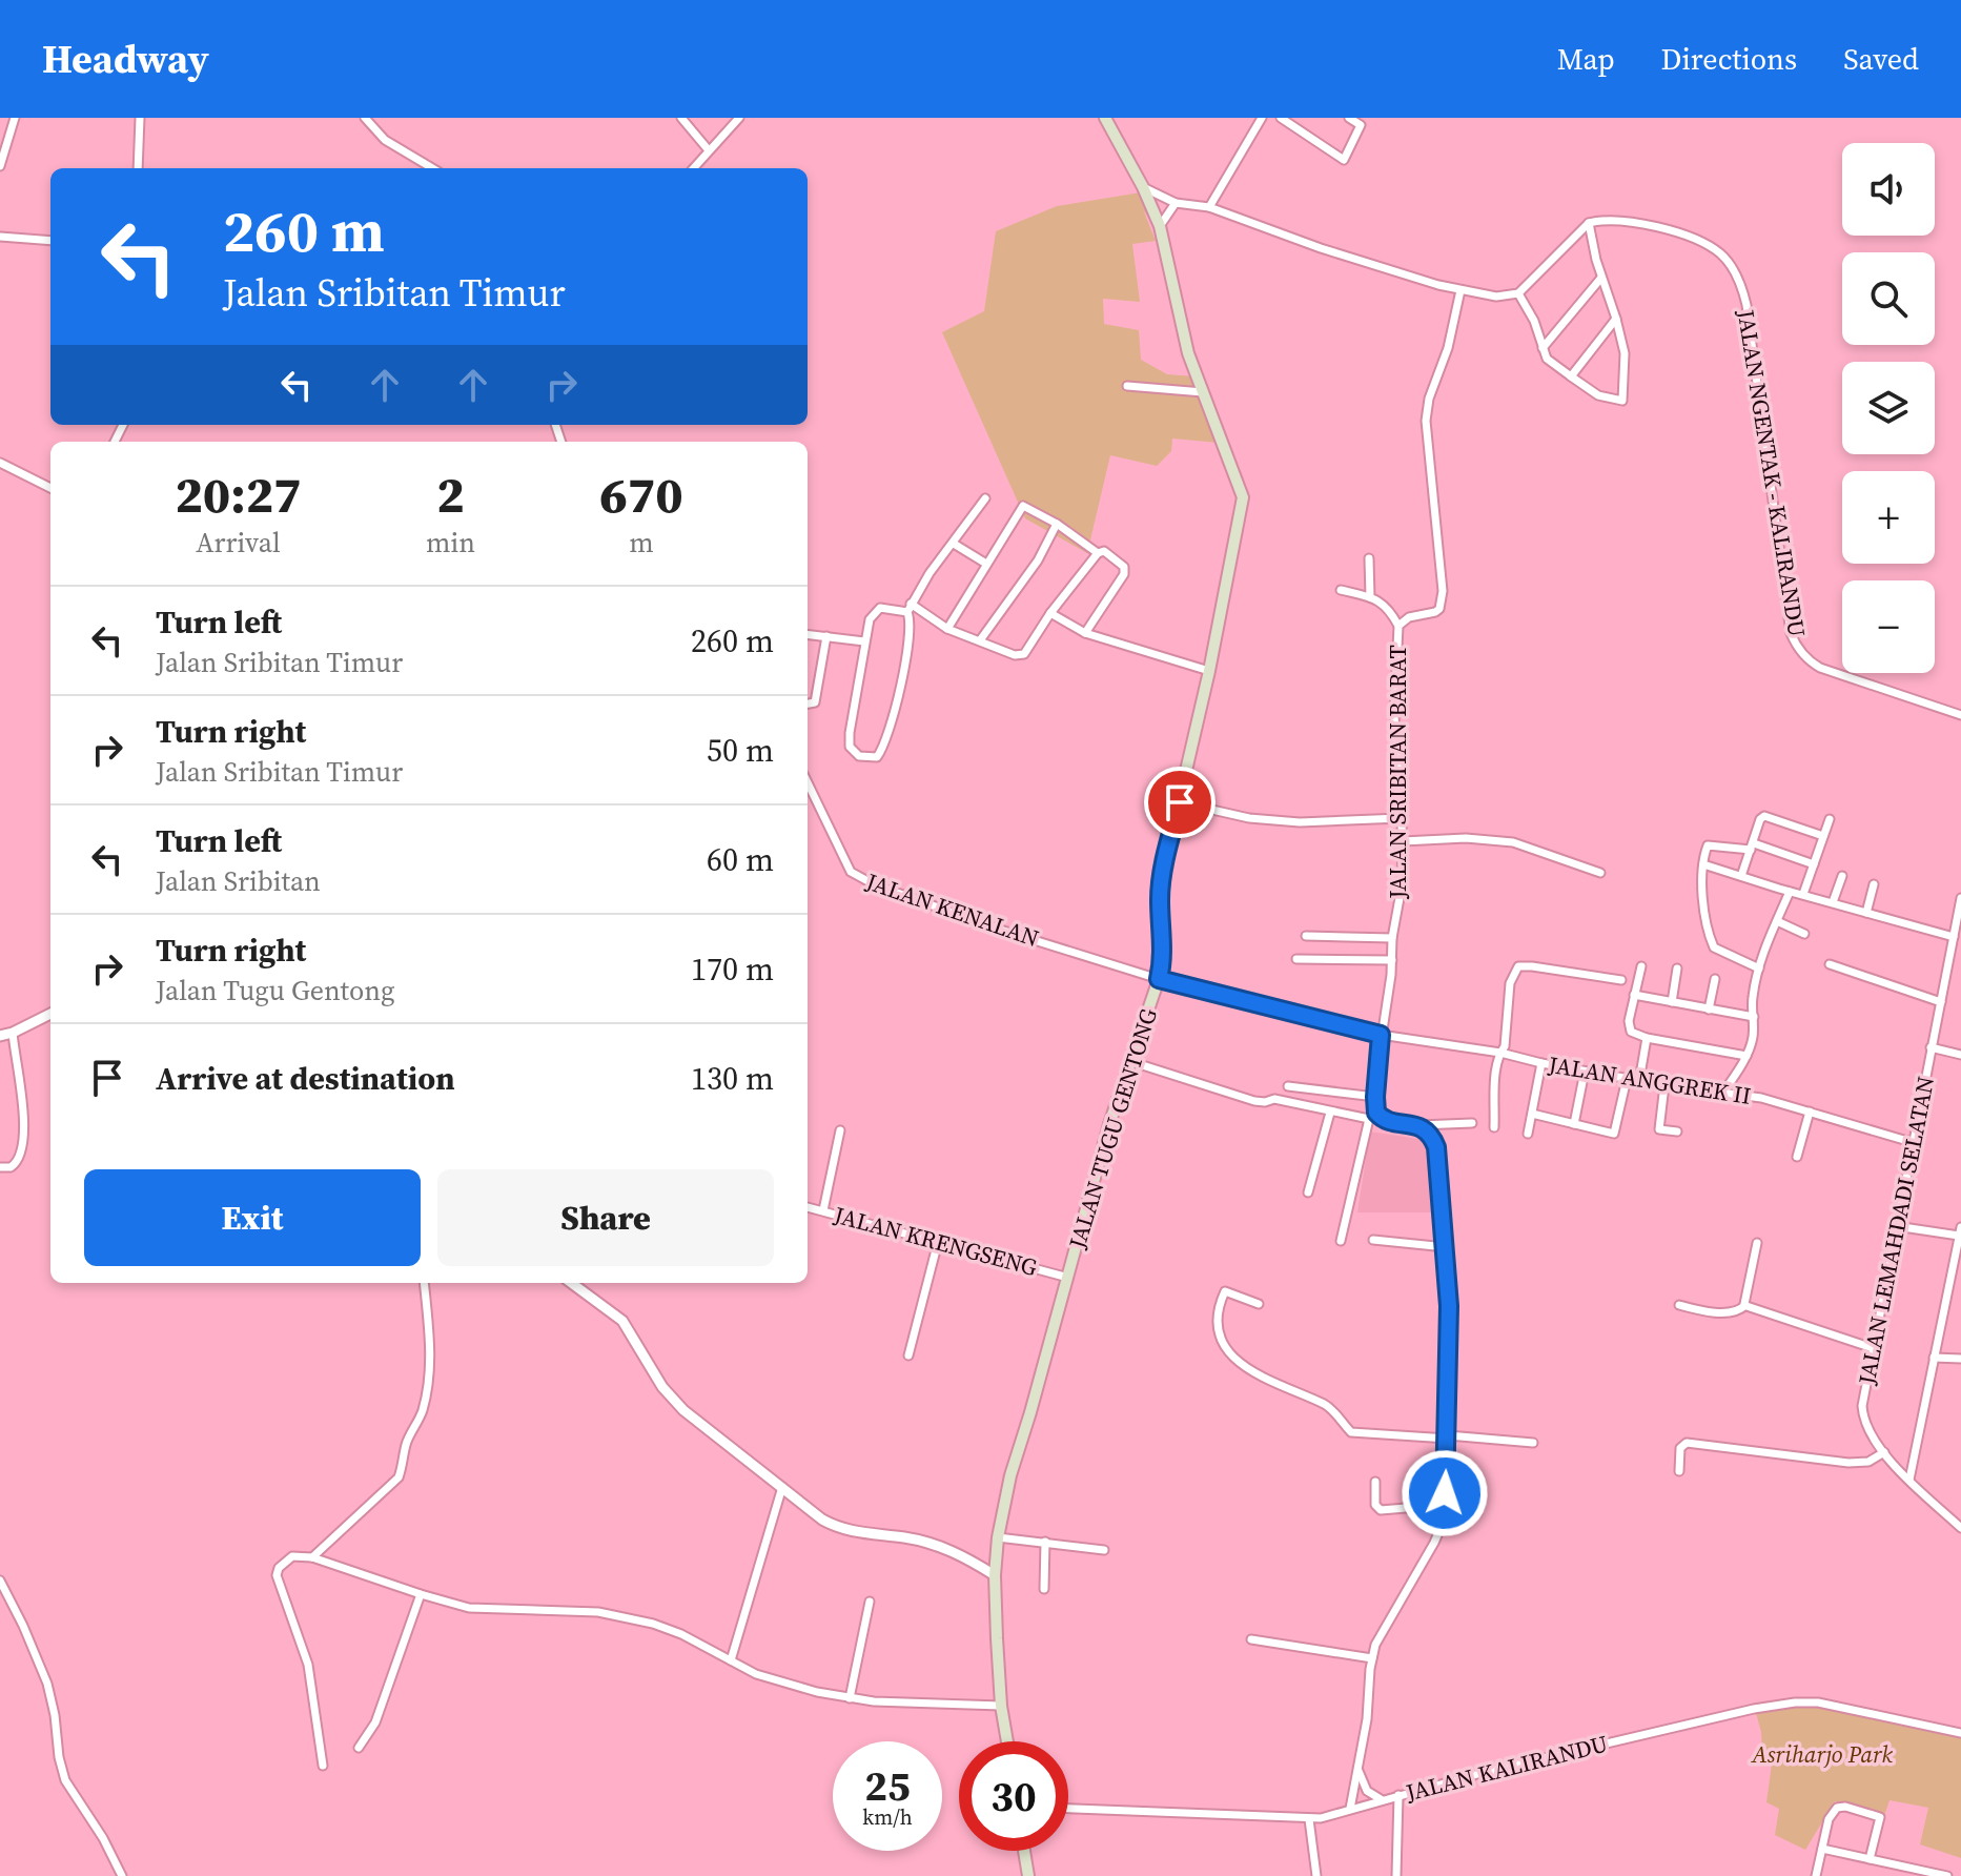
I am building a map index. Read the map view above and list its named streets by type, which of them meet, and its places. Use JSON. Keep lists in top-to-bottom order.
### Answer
{
  "streets": {
    "main road": ["JALAN TUGU GENTONG"],
    "street": [
      "JALAN NGENTAK - KALIRANDU",
      "JALAN SRIBITAN BARAT",
      "JALAN KENALAN",
      "JALAN ANGGREK II",
      "JALAN LEMAHDADI SELATAN",
      "JALAN KRENGSENG",
      "JALAN KALIRANDU"
    ]
  },
  "crossings": [
    ["JALAN SRIBITAN BARAT", "JALAN KENALAN"],
    ["JALAN SRIBITAN BARAT", "JALAN ANGGREK II"],
    ["JALAN KENALAN", "JALAN ANGGREK II"],
    ["JALAN KENALAN", "JALAN TUGU GENTONG"],
    ["JALAN ANGGREK II", "JALAN LEMAHDADI SELATAN"],
    ["JALAN TUGU GENTONG", "JALAN KRENGSENG"]
  ],
  "parks": ["Asriharjo Park"],
  "page": {
    "header": "Headway",
    "nav": ["Map", "Directions", "Saved"],
    "map_buttons": ["+", "−"],
    "turn": ["260 m", "Jalan Sribitan Timur"],
    "eta": [
      "20:27",
      "Arrival",
      "2",
      "min",
      "670",
      "m"
    ],
    "list": [
      {
        "name": "Turn left",
        "note": "Jalan Sribitan Timur",
        "value": "260 m"
      },
      {
        "name": "Turn right",
        "note": "Jalan Sribitan Timur",
        "value": "50 m"
      },
      {
        "name": "Turn left",
        "note": "Jalan Sribitan",
        "value": "60 m"
      },
      {
        "name": "Turn right",
        "note": "Jalan Tugu Gentong",
        "value": "170 m"
      },
      {
        "name": "Arrive at destination",
        "value": "130 m"
      }
    ],
    "buttons": ["Exit", "Share"],
    "speed": "25 km/h",
    "limit": "30"
  }
}
